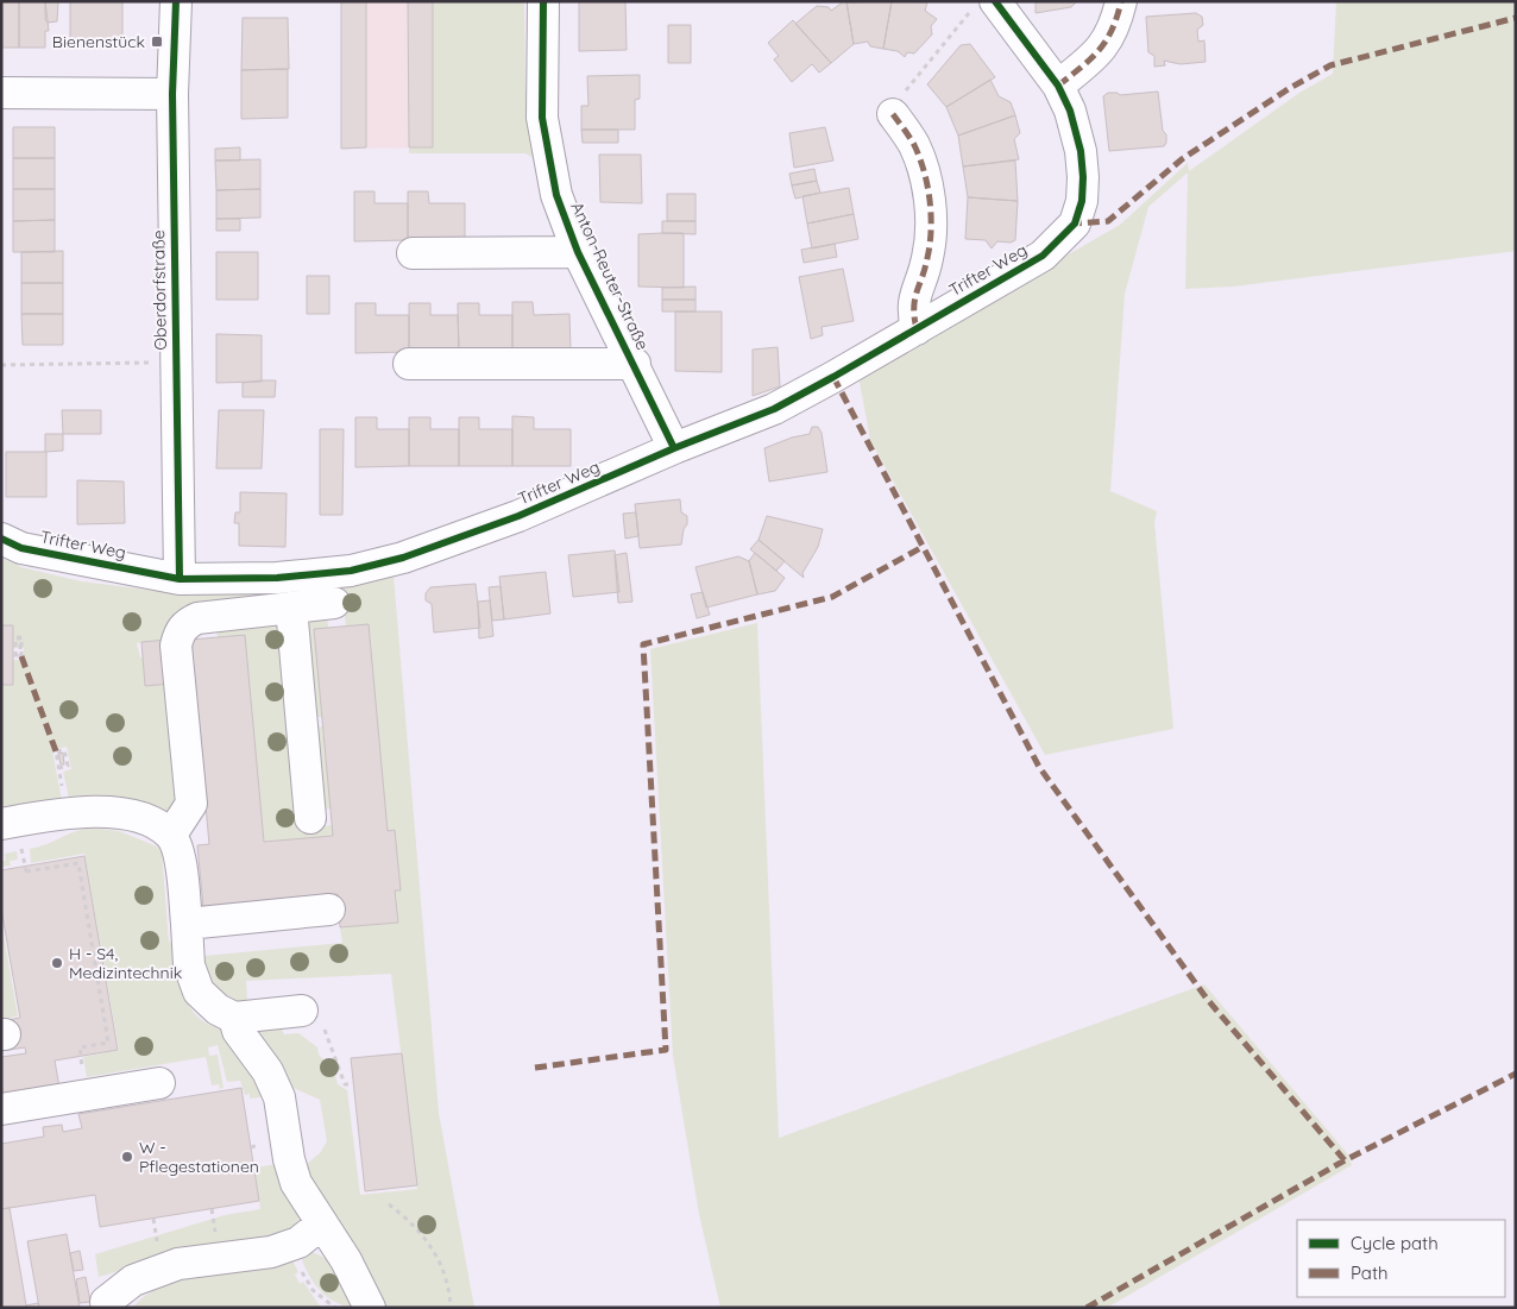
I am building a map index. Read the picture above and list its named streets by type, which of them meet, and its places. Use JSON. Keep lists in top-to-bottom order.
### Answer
{
  "streets": {
    "street": ["Trifter Weg", "Anton-Reuter-Straße", "Oberdorfstraße"]
  },
  "crossings": [
    ["Trifter Weg", "Anton-Reuter-Straße"],
    ["Trifter Weg", "Oberdorfstraße"]
  ],
  "places": {
    "transit": ["Bienenstück"],
    "other": ["H - S4, Medizintechnik", "W - Pflegestationen"]
  },
  "legend": ["Cycle path", "Path"]
}
